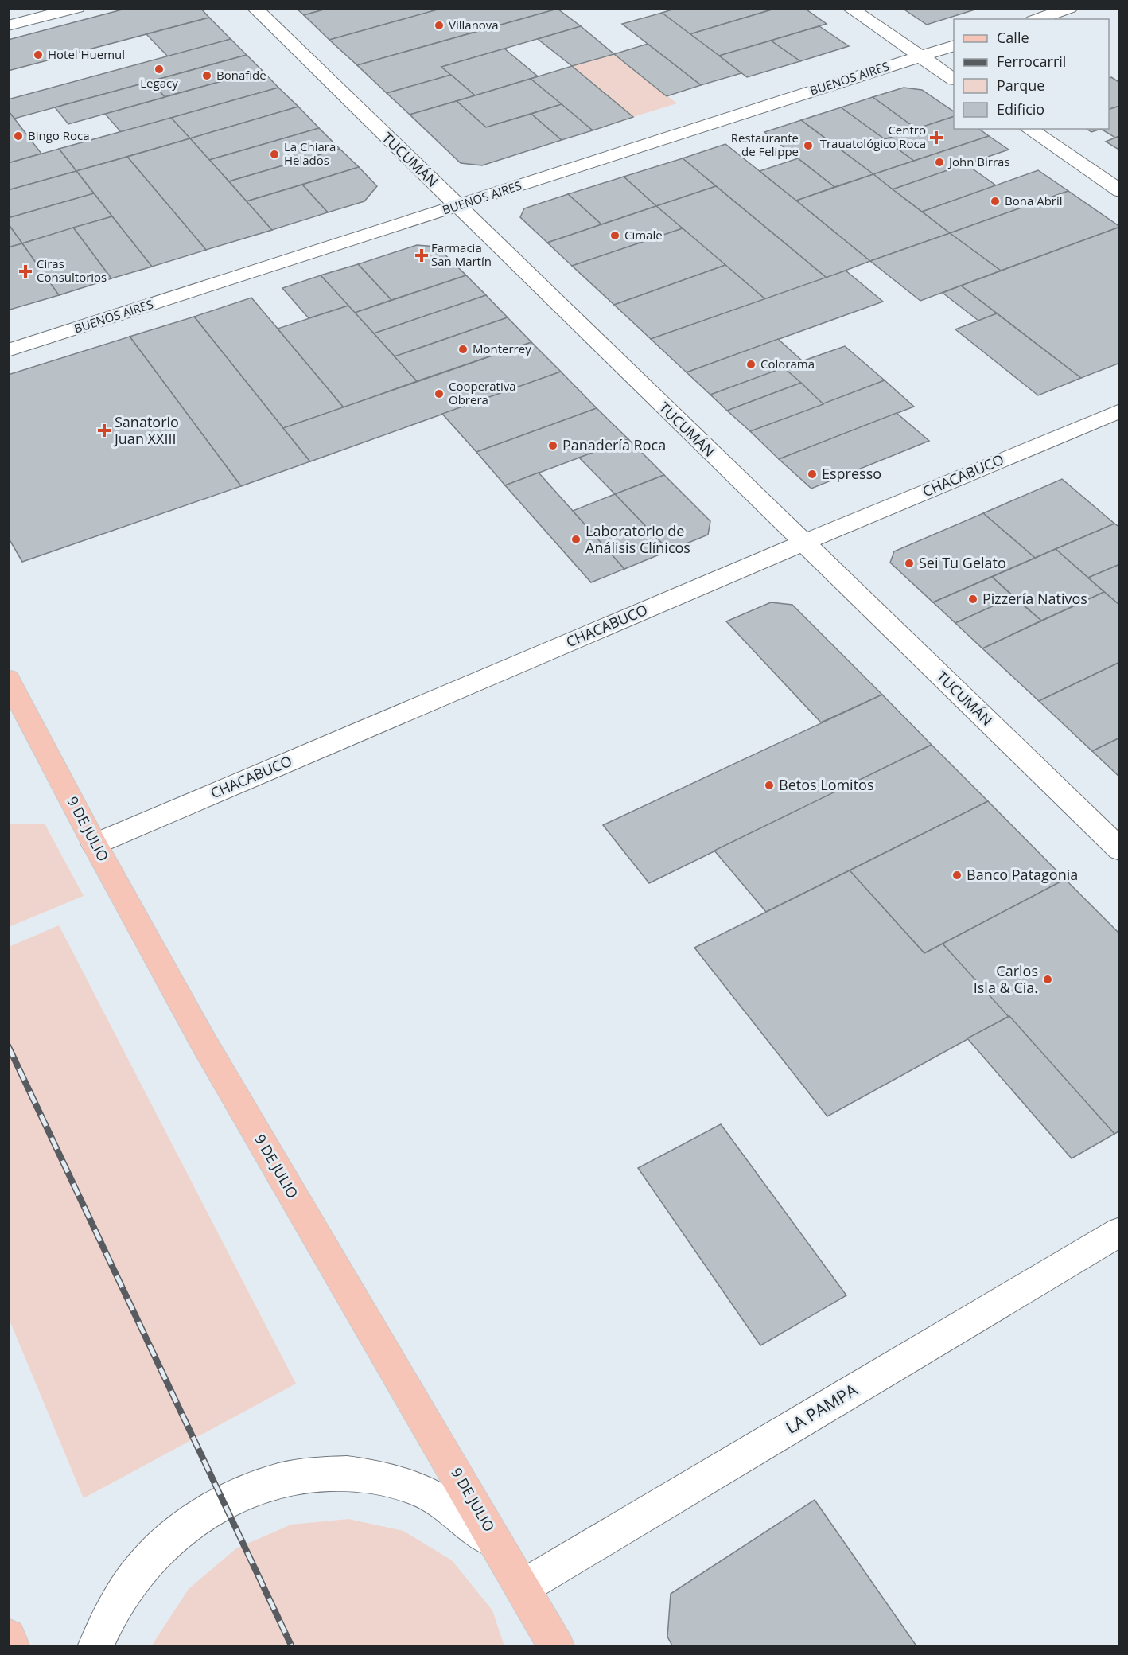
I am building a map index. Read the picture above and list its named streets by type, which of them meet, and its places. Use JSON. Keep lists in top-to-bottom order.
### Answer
{
  "streets": {
    "main road": ["9 DE JULIO"],
    "street": [
      "BUENOS AIRES",
      "TUCUMÁN",
      "CHACABUCO",
      "LA PAMPA"
    ]
  },
  "crossings": [
    ["BUENOS AIRES", "TUCUMÁN"],
    ["TUCUMÁN", "CHACABUCO"],
    ["CHACABUCO", "9 DE JULIO"],
    ["9 DE JULIO", "LA PAMPA"]
  ],
  "places": {
    "other": [
      "Villanova",
      "Hotel Huemul",
      "Legacy",
      "Bonafide",
      "Bingo Roca",
      "Restaurante de Felippe",
      "La Chiara Helados",
      "John Birras",
      "Bona Abril",
      "Cimale",
      "Monterrey",
      "Colorama",
      "Cooperativa Obrera",
      "Panadería Roca",
      "Espresso",
      "Laboratorio de Análisis Clínicos",
      "Sei Tu Gelato",
      "Pizzería Nativos",
      "Betos Lomitos",
      "Banco Patagonia",
      "Carlos Isla & Cia."
    ],
    "health": [
      "Centro Trauatológico Roca",
      "Farmacia San Martín",
      "Ciras Consultorios",
      "Sanatorio Juan XXIII"
    ]
  },
  "legend": [
    "Calle",
    "Ferrocarril",
    "Parque",
    "Edificio"
  ]
}
